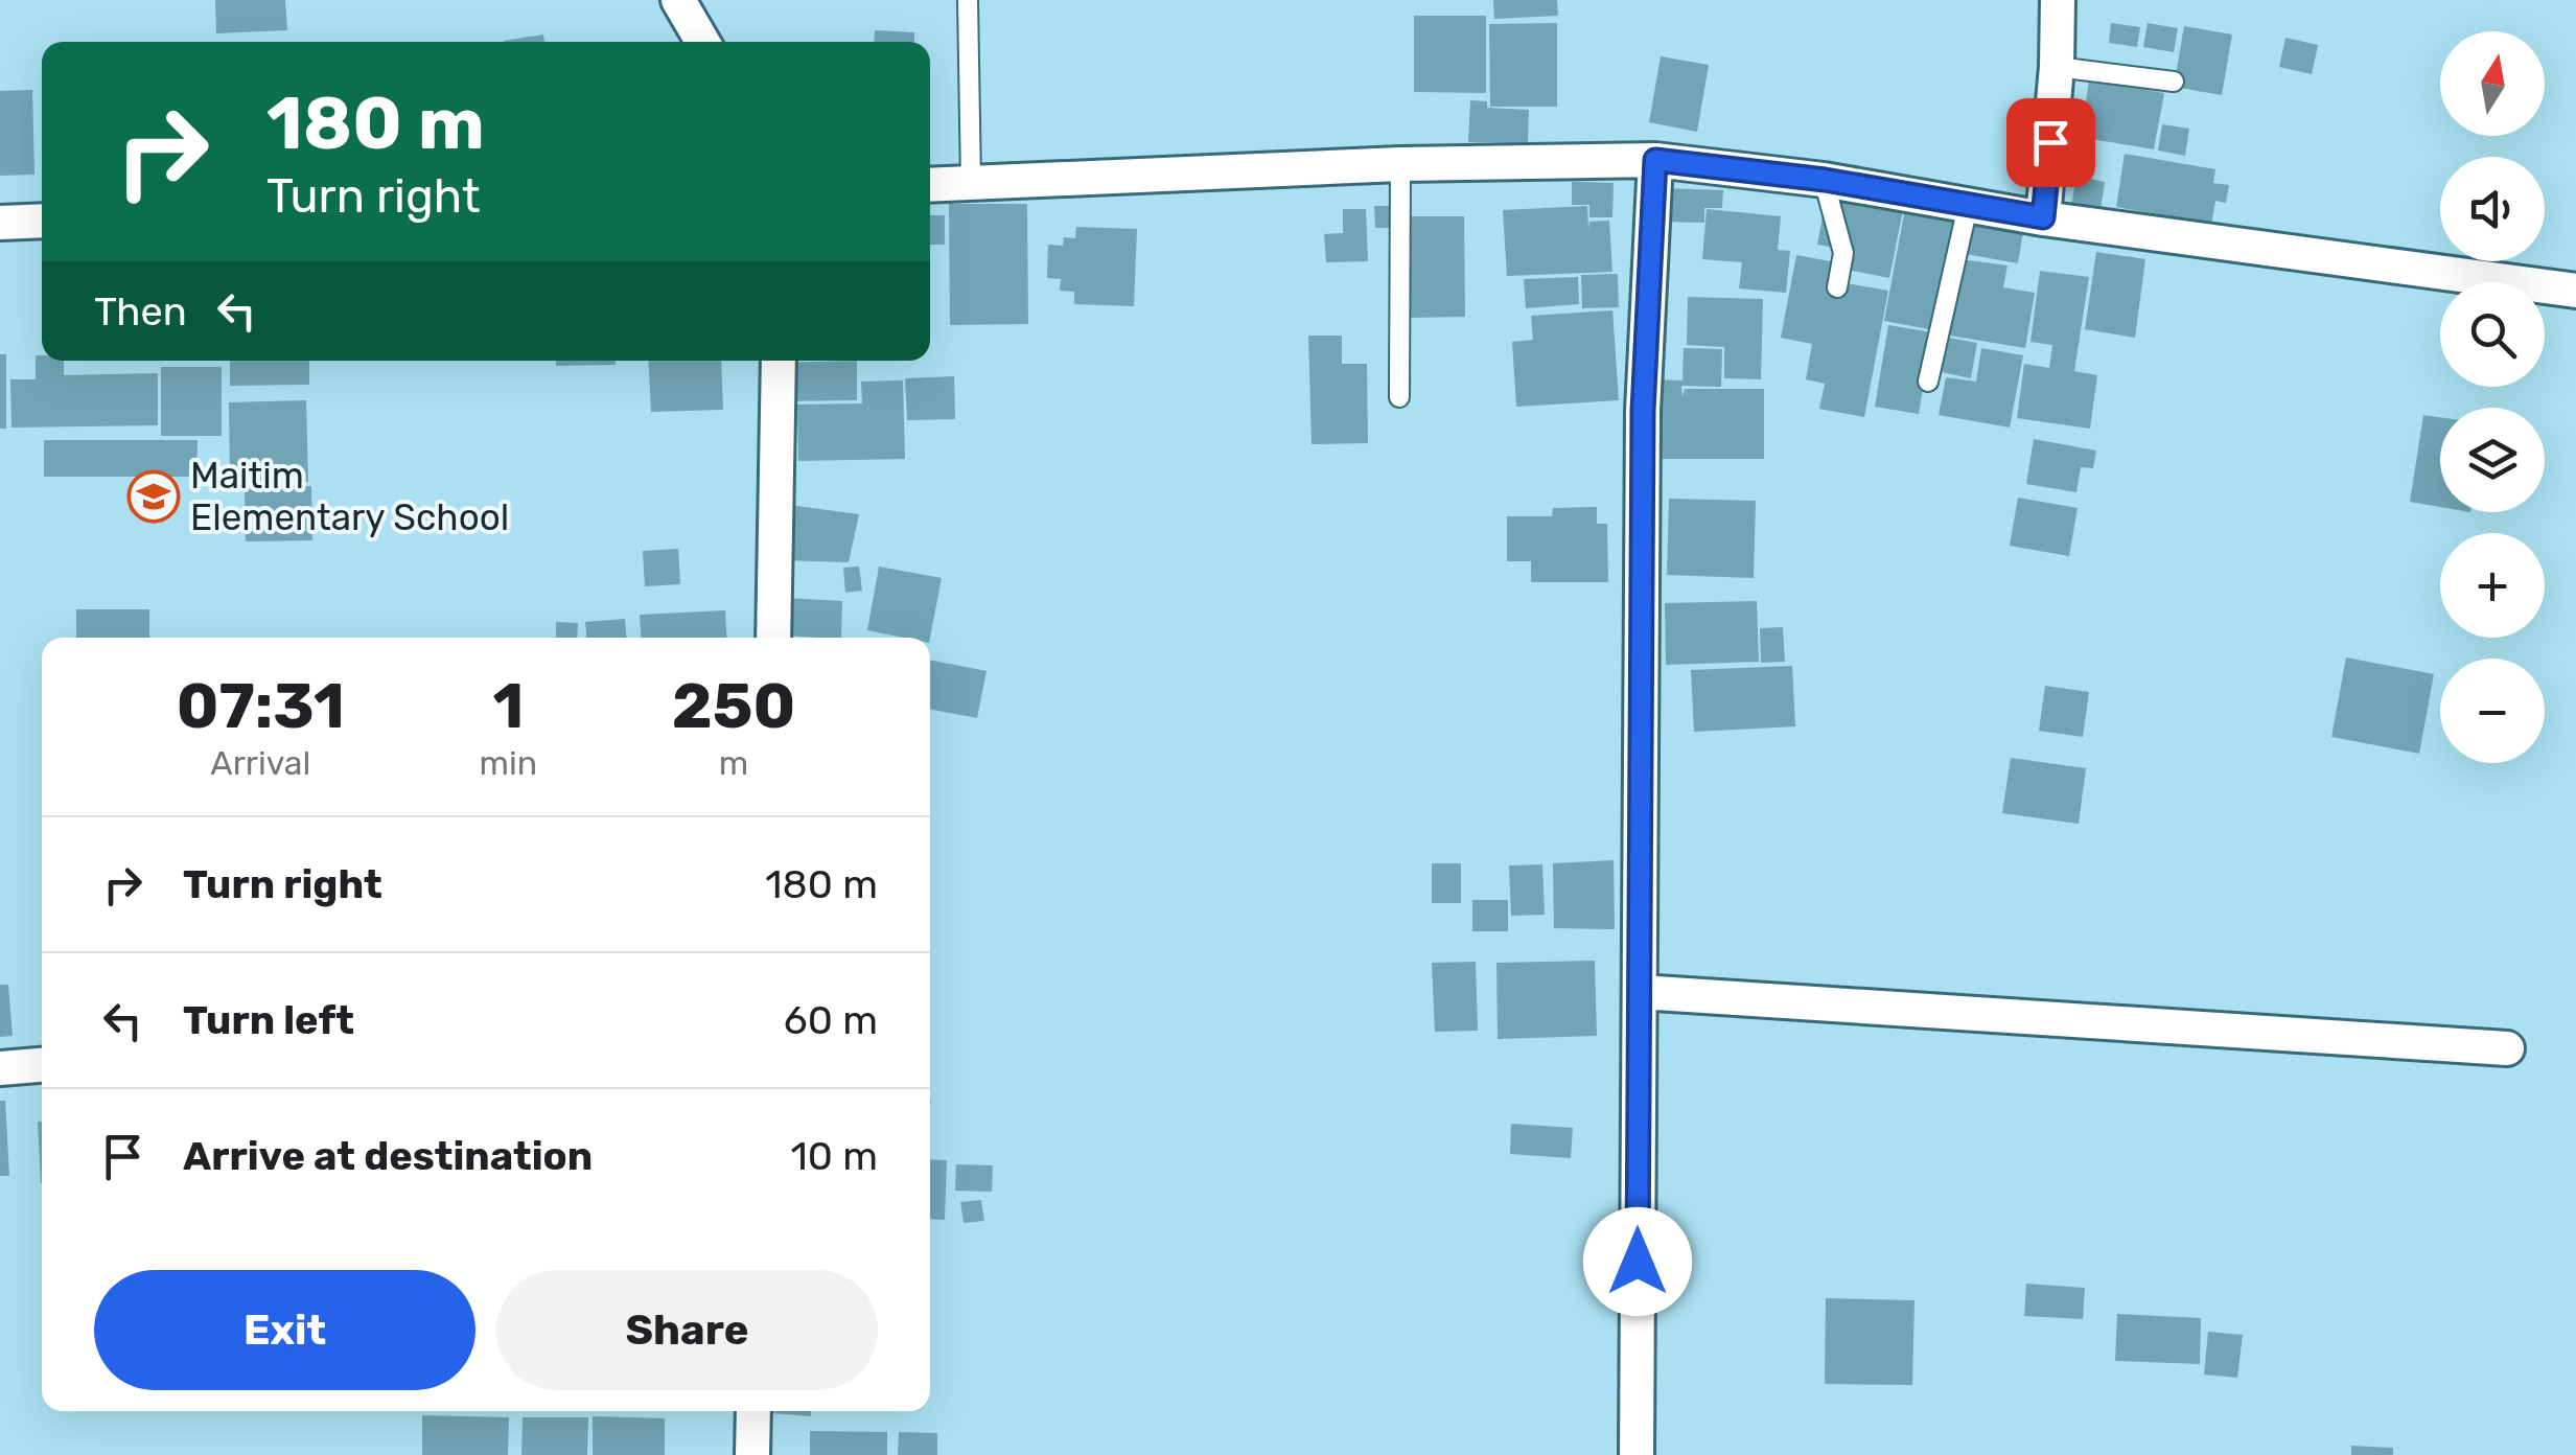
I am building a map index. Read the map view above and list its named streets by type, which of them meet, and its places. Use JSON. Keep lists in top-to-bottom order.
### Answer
{
  "places": {
    "school or university": ["Maitim Elementary School"]
  },
  "north": "top",
  "page": {
    "map_buttons": ["+", "−"],
    "turn": ["180 m", "Turn right"],
    "then": "Then",
    "eta": [
      "07:31",
      "Arrival",
      "1",
      "min",
      "250",
      "m"
    ],
    "list": [
      {
        "name": "Turn right",
        "value": "180 m"
      },
      {
        "name": "Turn left",
        "value": "60 m"
      },
      {
        "name": "Arrive at destination",
        "value": "10 m"
      }
    ],
    "buttons": ["Exit", "Share"]
  }
}
